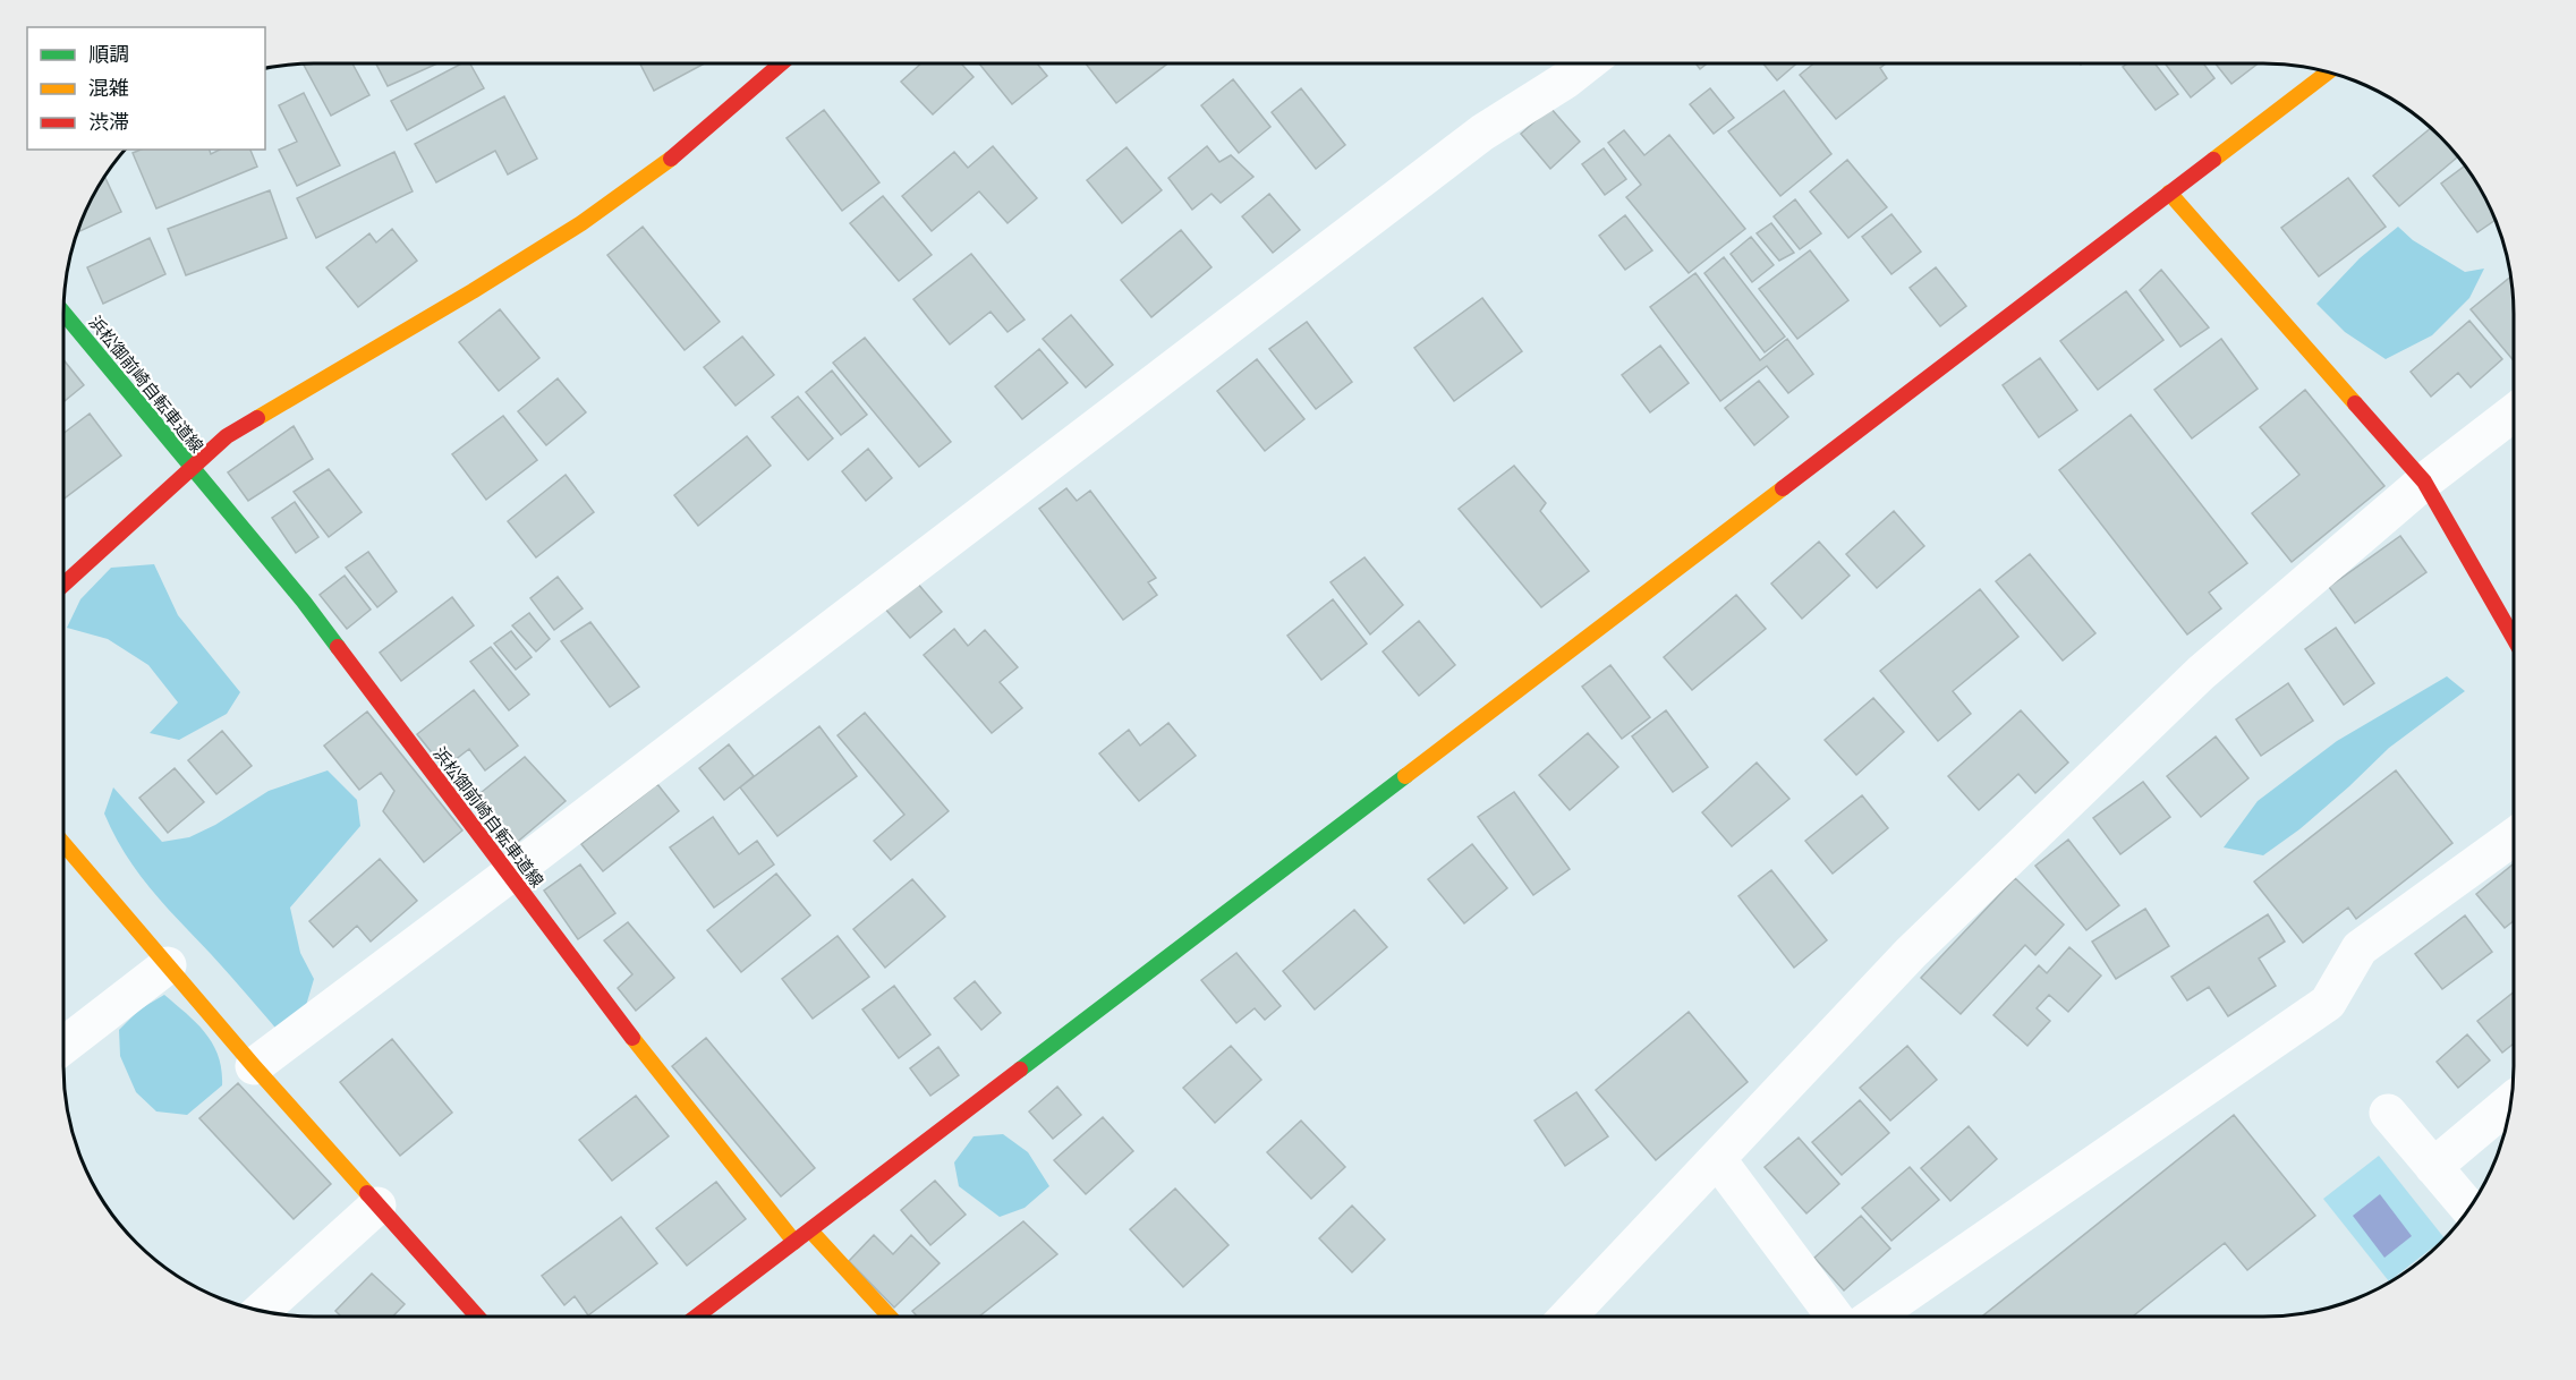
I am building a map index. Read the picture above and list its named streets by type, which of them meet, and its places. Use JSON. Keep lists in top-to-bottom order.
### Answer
{
  "streets": {
    "street": ["浜松御前崎自転車道線"]
  },
  "legend": ["順調", "混雑", "渋滞"]
}
